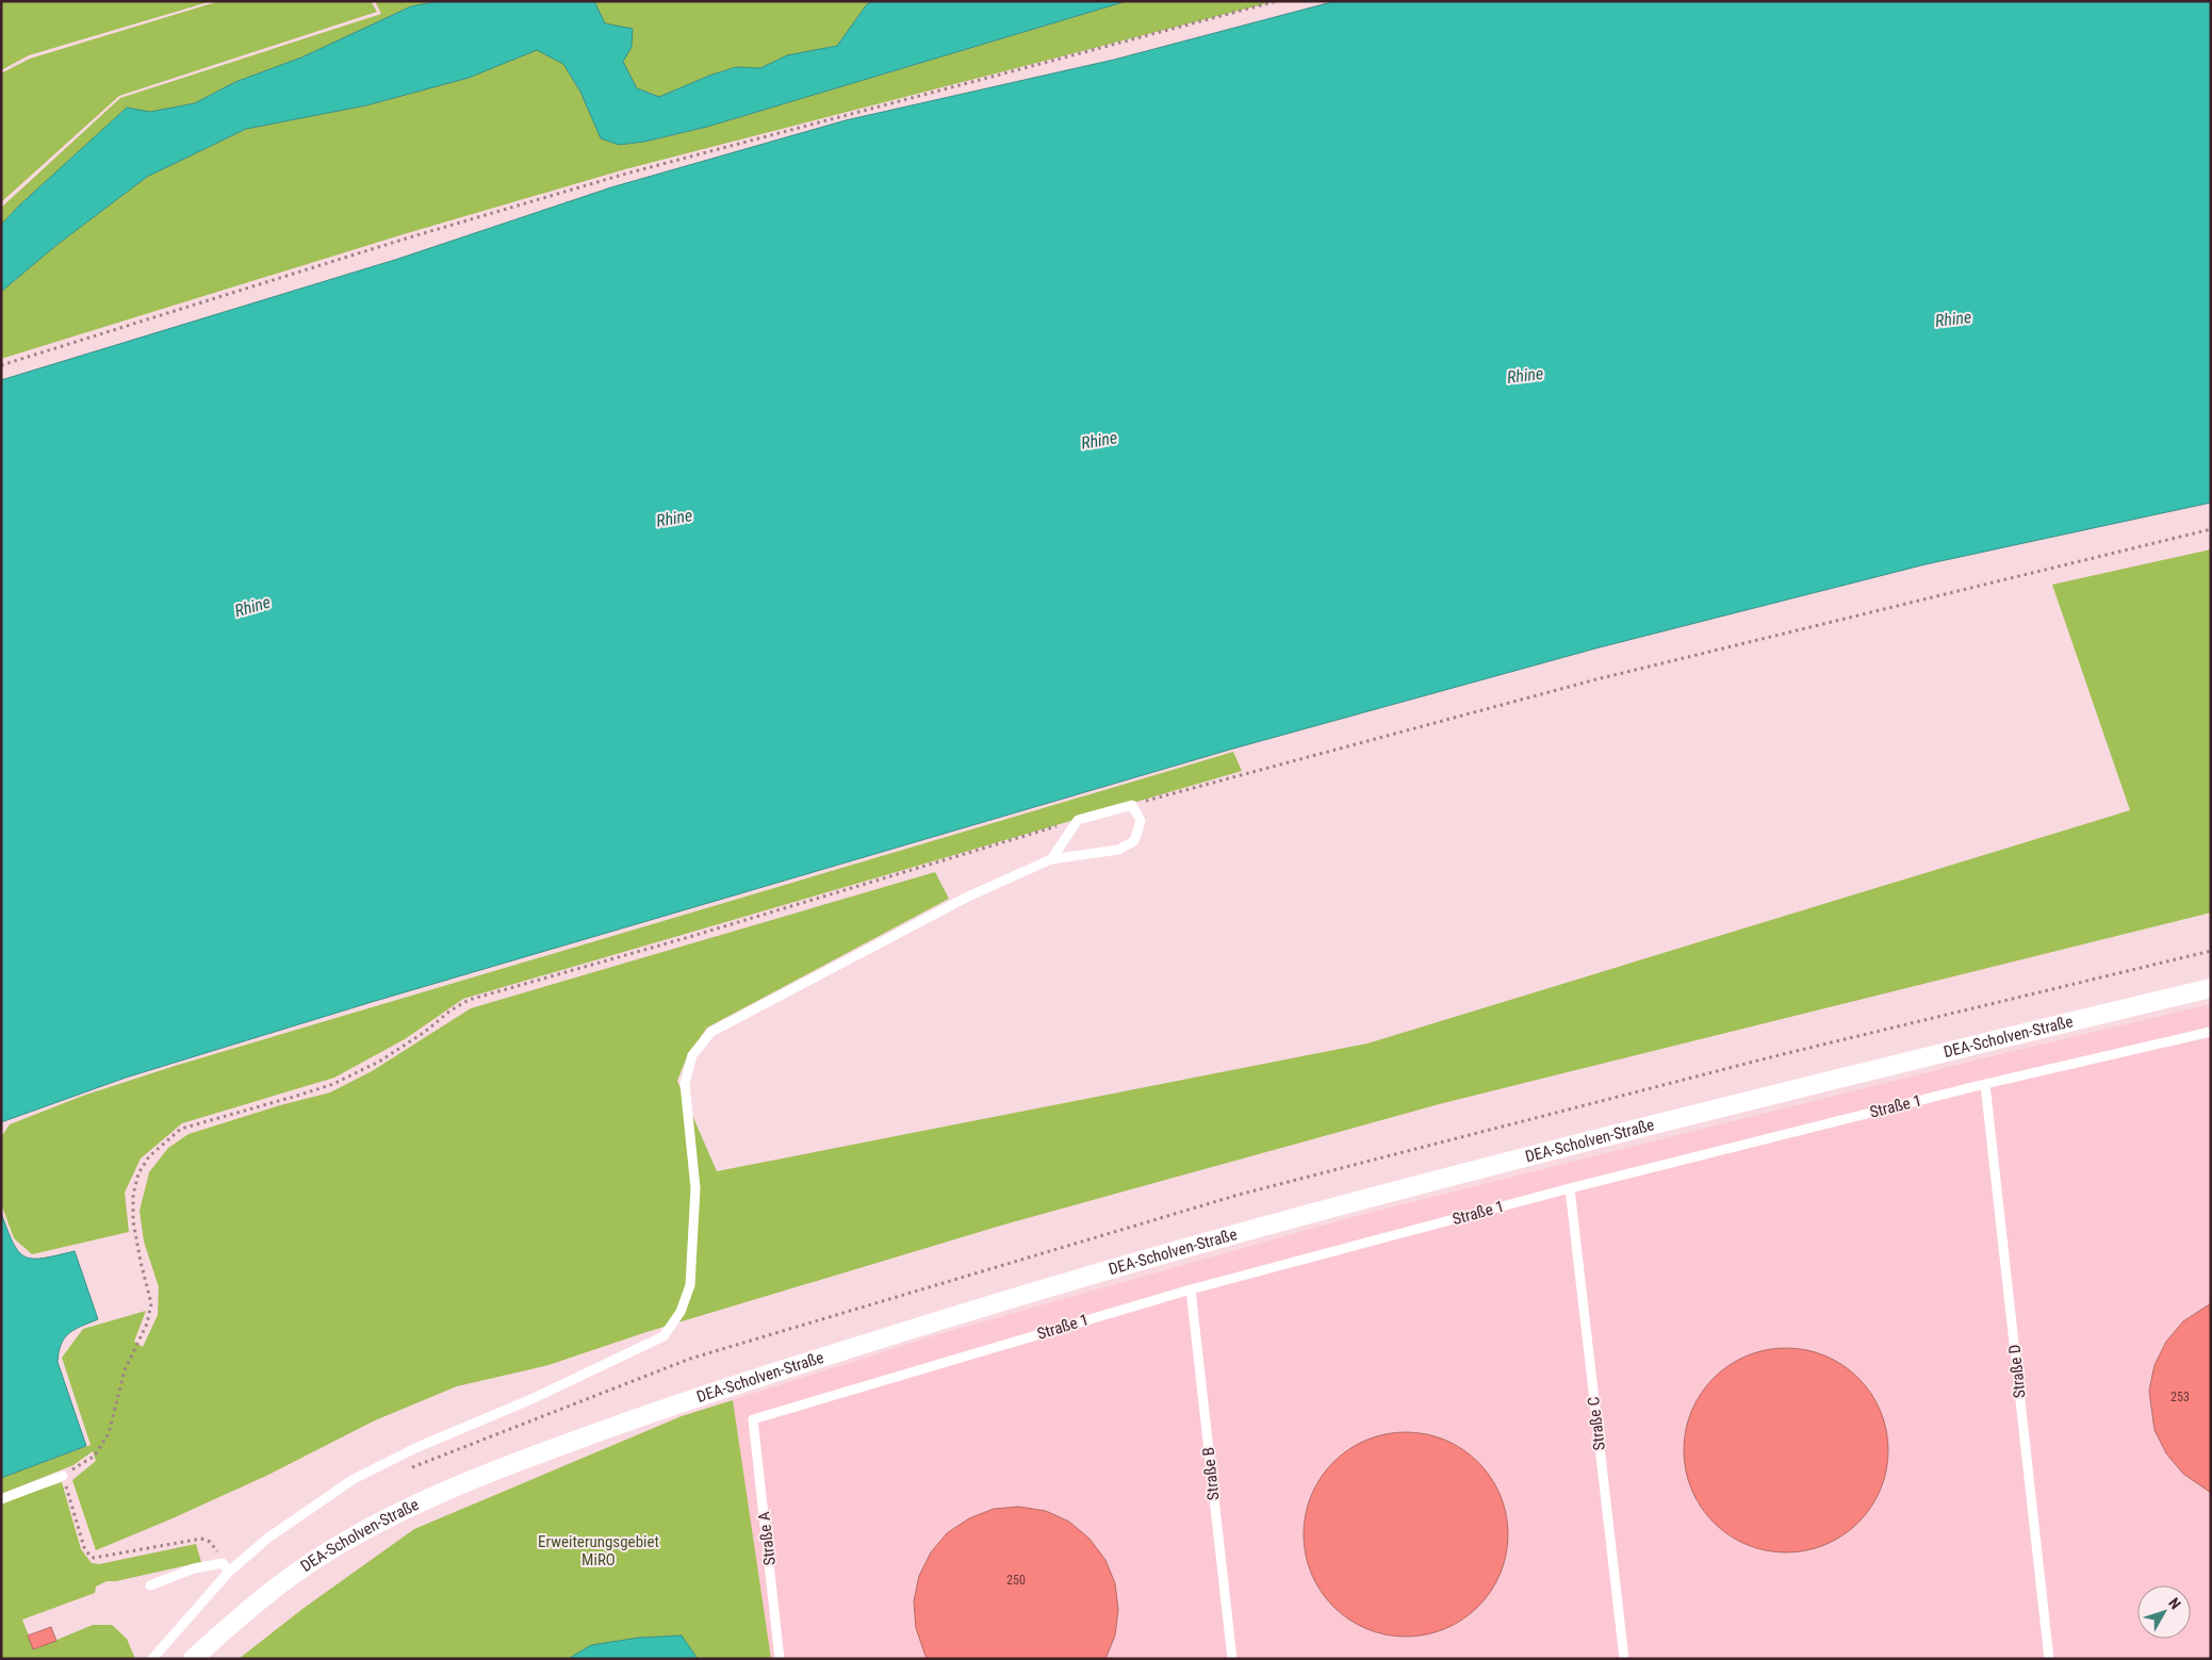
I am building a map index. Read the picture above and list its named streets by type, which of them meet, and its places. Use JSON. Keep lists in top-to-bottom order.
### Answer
{
  "streets": {
    "street": ["DEA-Scholven-Straße"],
    "lane": [
      "Straße 1",
      "Straße D",
      "Straße C",
      "Straße B",
      "Straße A"
    ]
  },
  "crossings": [
    ["Straße 1", "Straße D"],
    ["Straße 1", "Straße C"],
    ["Straße 1", "Straße B"],
    ["Straße 1", "Straße A"]
  ],
  "water": ["Rhine"],
  "parks": ["Erweiterungsgebiet MiRO"],
  "house_numbers": ["253", "250"],
  "north": "top right"
}
